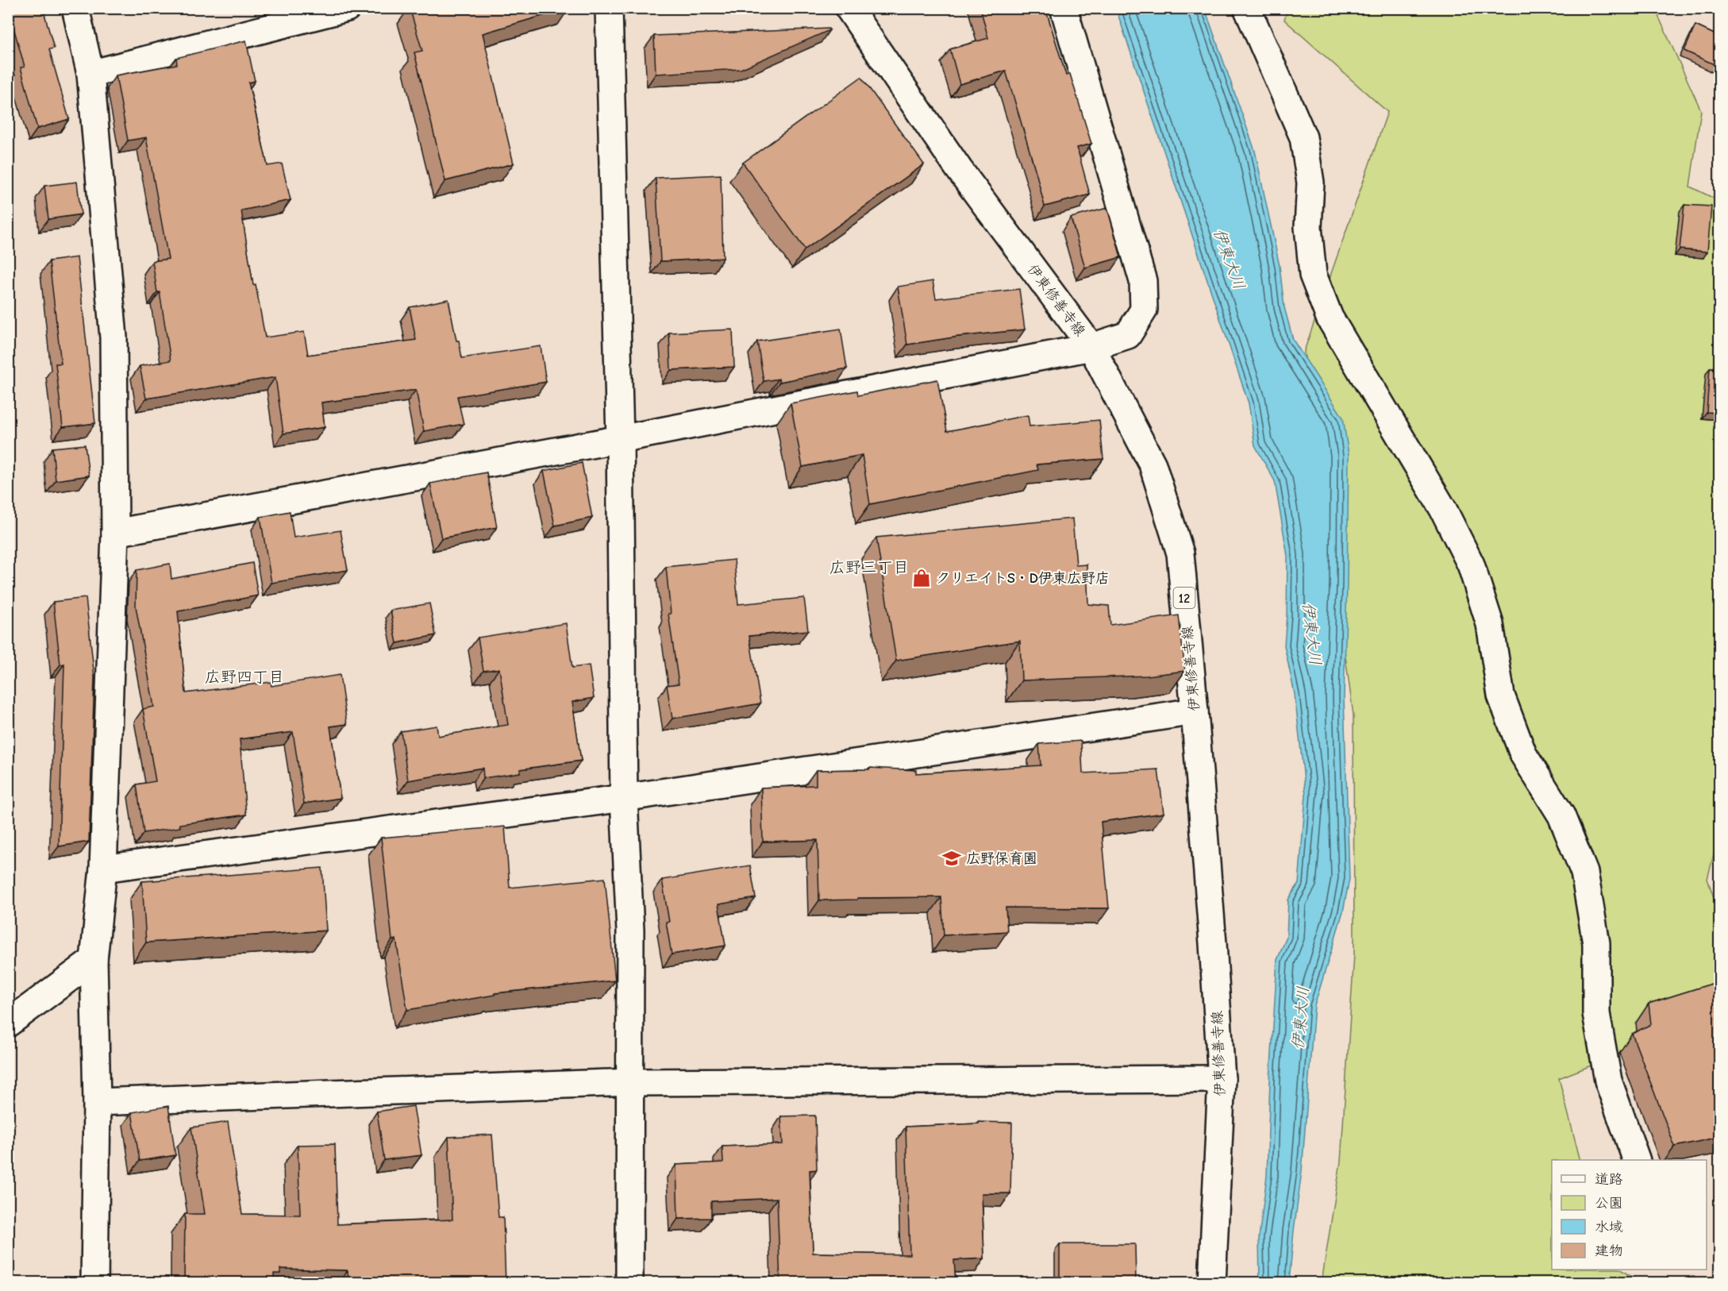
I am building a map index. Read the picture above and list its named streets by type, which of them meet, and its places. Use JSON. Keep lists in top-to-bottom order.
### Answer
{
  "streets": {
    "street": ["伊東修善寺線", "12"]
  },
  "districts": ["広野三丁目", "広野四丁目"],
  "water": ["伊東大川"],
  "places": {
    "shop": ["クリエイトS・D伊東広野店"],
    "school or university": ["広野保育園"]
  },
  "legend": [
    "道路",
    "公園",
    "水域",
    "建物"
  ]
}
